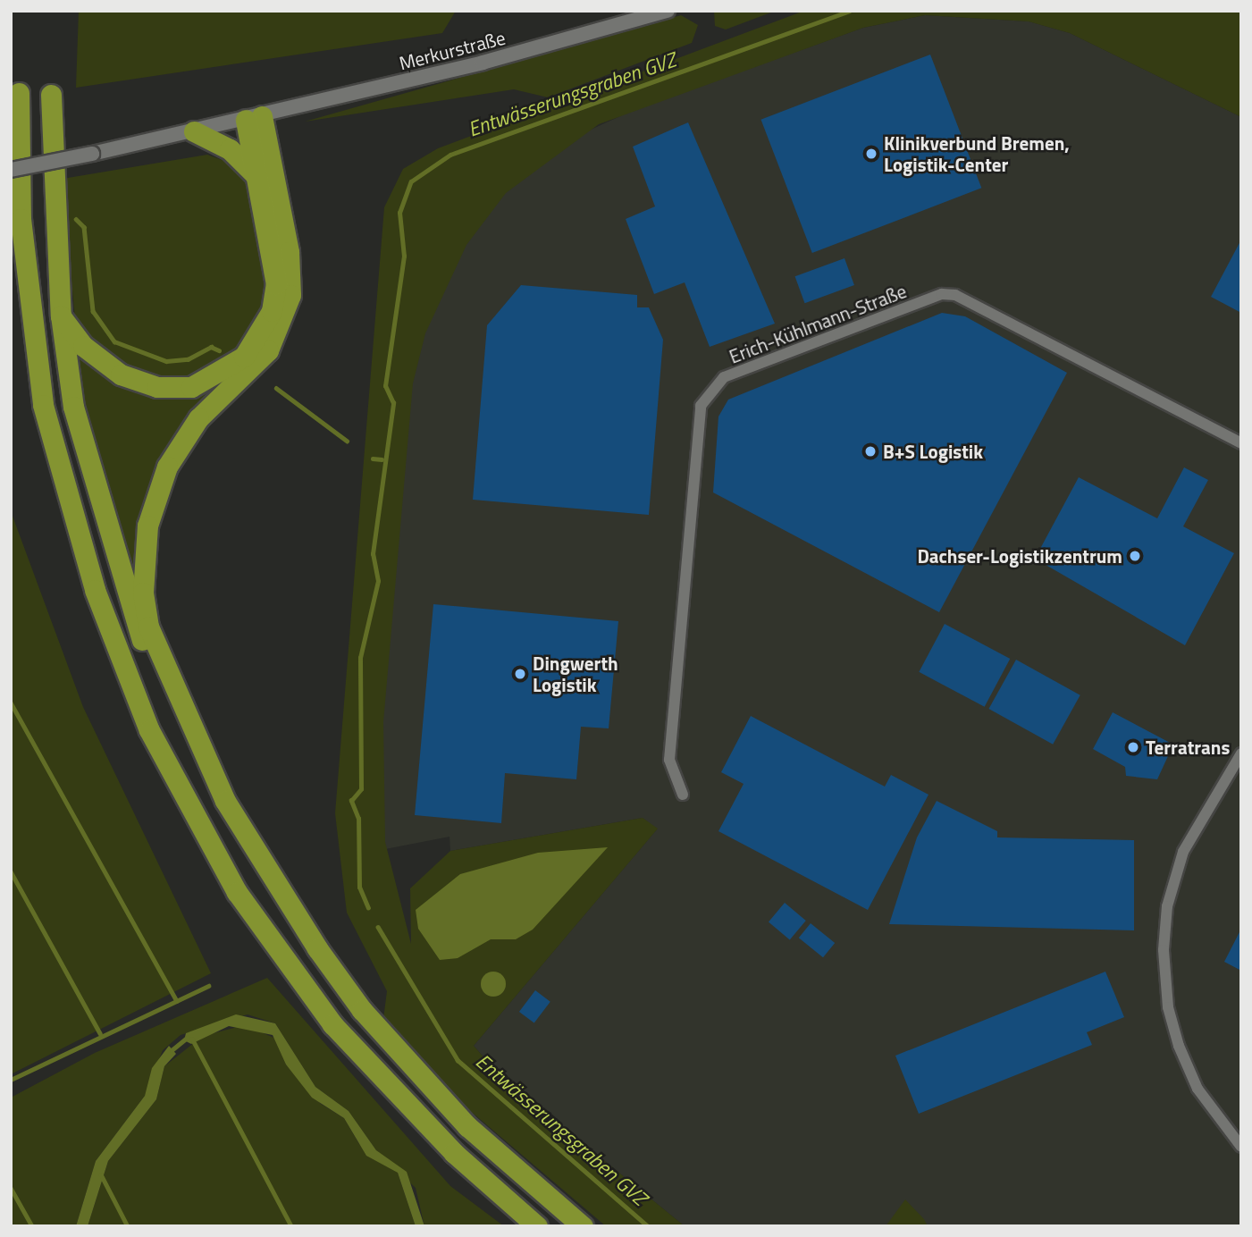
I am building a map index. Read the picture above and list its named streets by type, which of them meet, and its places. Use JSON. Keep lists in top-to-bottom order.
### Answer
{
  "streets": {
    "street": ["Merkurstraße", "Erich-Kühlmann-Straße"]
  },
  "water": ["Entwässerungsgraben GVZ"],
  "places": [
    "Klinikverbund Bremen, Logistik-Center",
    "B+S Logistik",
    "Dachser-Logistikzentrum",
    "Dingwerth Logistik",
    "Terratrans"
  ]
}
